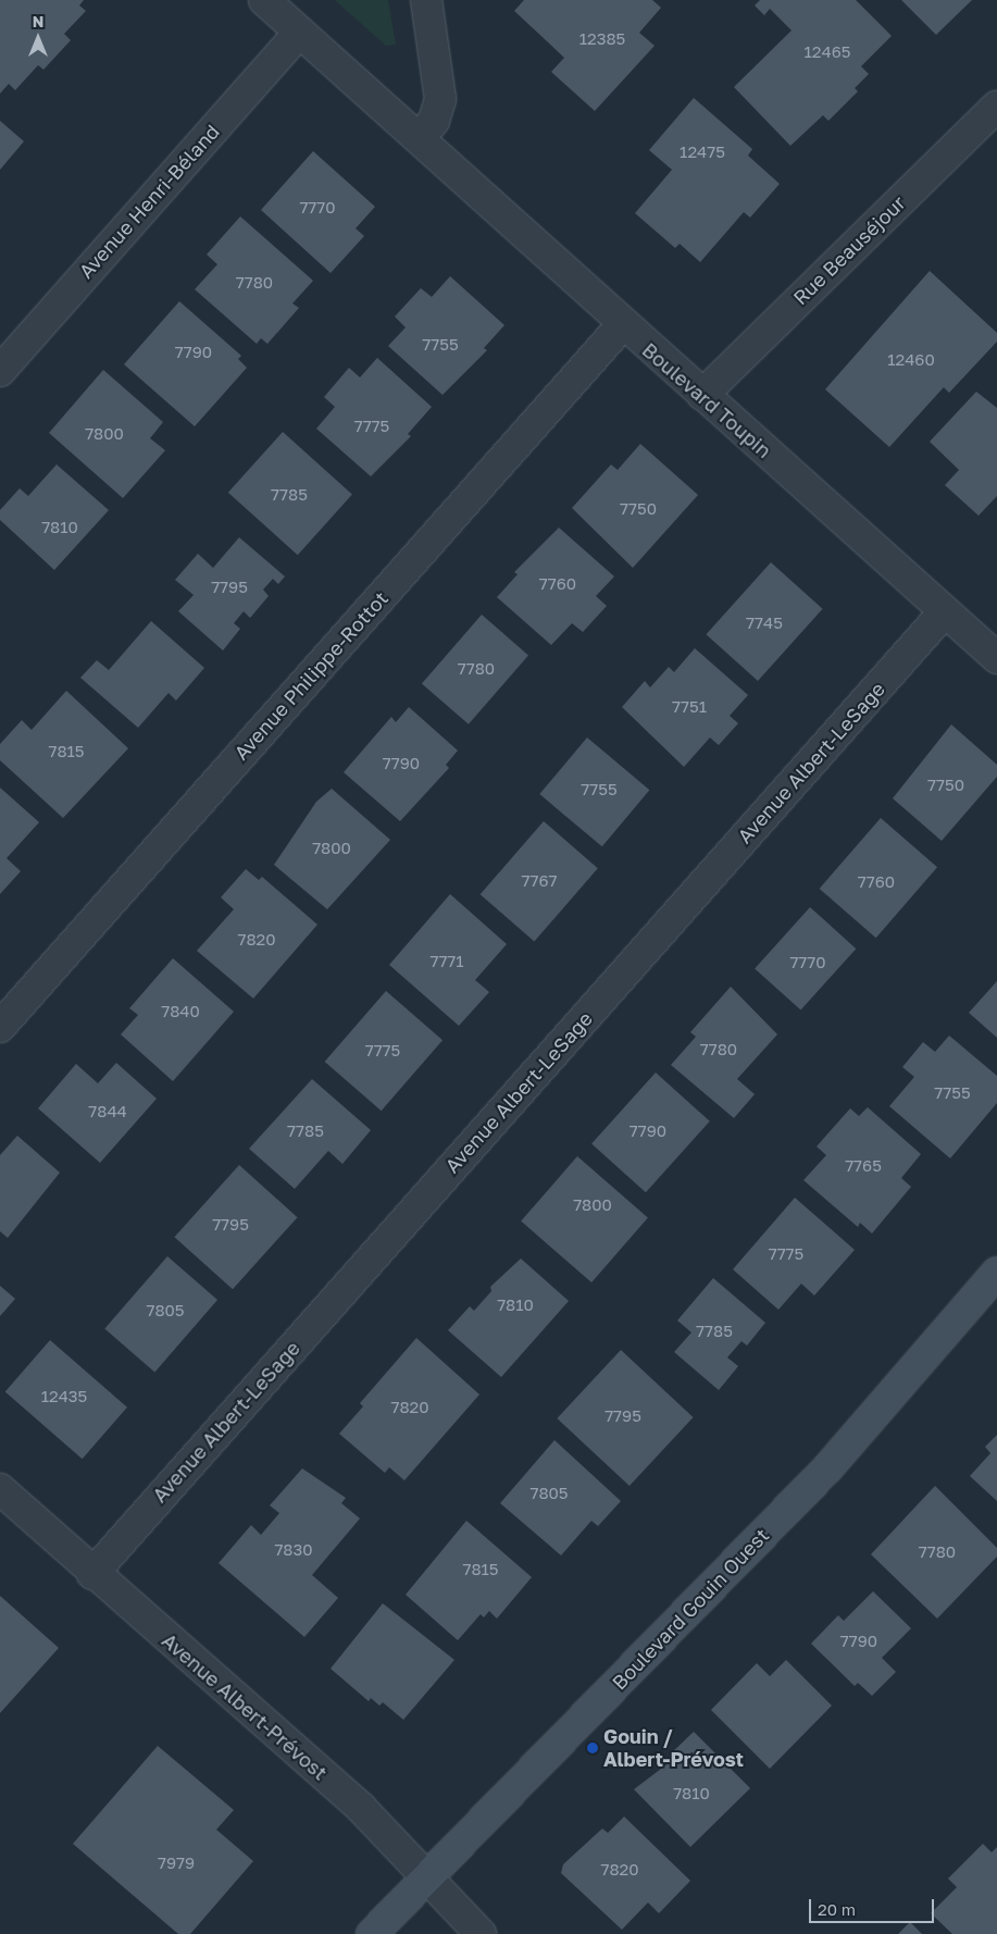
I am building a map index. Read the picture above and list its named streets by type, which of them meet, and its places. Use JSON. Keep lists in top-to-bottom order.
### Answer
{
  "streets": {
    "street": [
      "Avenue Henri-Béland",
      "Rue Beauséjour",
      "Boulevard Toupin",
      "Avenue Philippe-Rottot",
      "Avenue Albert-LeSage",
      "Boulevard Gouin Ouest",
      "Avenue Albert-Prévost"
    ]
  },
  "crossings": [
    ["Avenue Henri-Béland", "Boulevard Toupin"],
    ["Rue Beauséjour", "Boulevard Toupin"],
    ["Boulevard Toupin", "Avenue Philippe-Rottot"],
    ["Boulevard Toupin", "Avenue Albert-LeSage"],
    ["Avenue Albert-LeSage", "Avenue Albert-Prévost"],
    ["Boulevard Gouin Ouest", "Avenue Albert-Prévost"]
  ],
  "places": ["Gouin / Albert-Prévost"],
  "house_numbers": [
    "12385",
    "12465",
    "12475",
    "7770",
    "7780",
    "7755",
    "7790",
    "12460",
    "7775",
    "7800",
    "7785",
    "7750",
    "7810",
    "7760",
    "7795",
    "7745",
    "7780",
    "7751",
    "7815",
    "7790",
    "7750",
    "7755",
    "7800",
    "7767",
    "7760",
    "7820",
    "7771",
    "7770",
    "7840",
    "7780",
    "7775",
    "7755",
    "7844",
    "7785",
    "7790",
    "7765",
    "7800",
    "7795",
    "7775",
    "7810",
    "7805",
    "7785",
    "12435",
    "7820",
    "7795",
    "7805",
    "7830",
    "7780",
    "7815",
    "7790",
    "7810",
    "7979",
    "7820"
  ],
  "scale_bar": "20 m",
  "north": "top"
}
